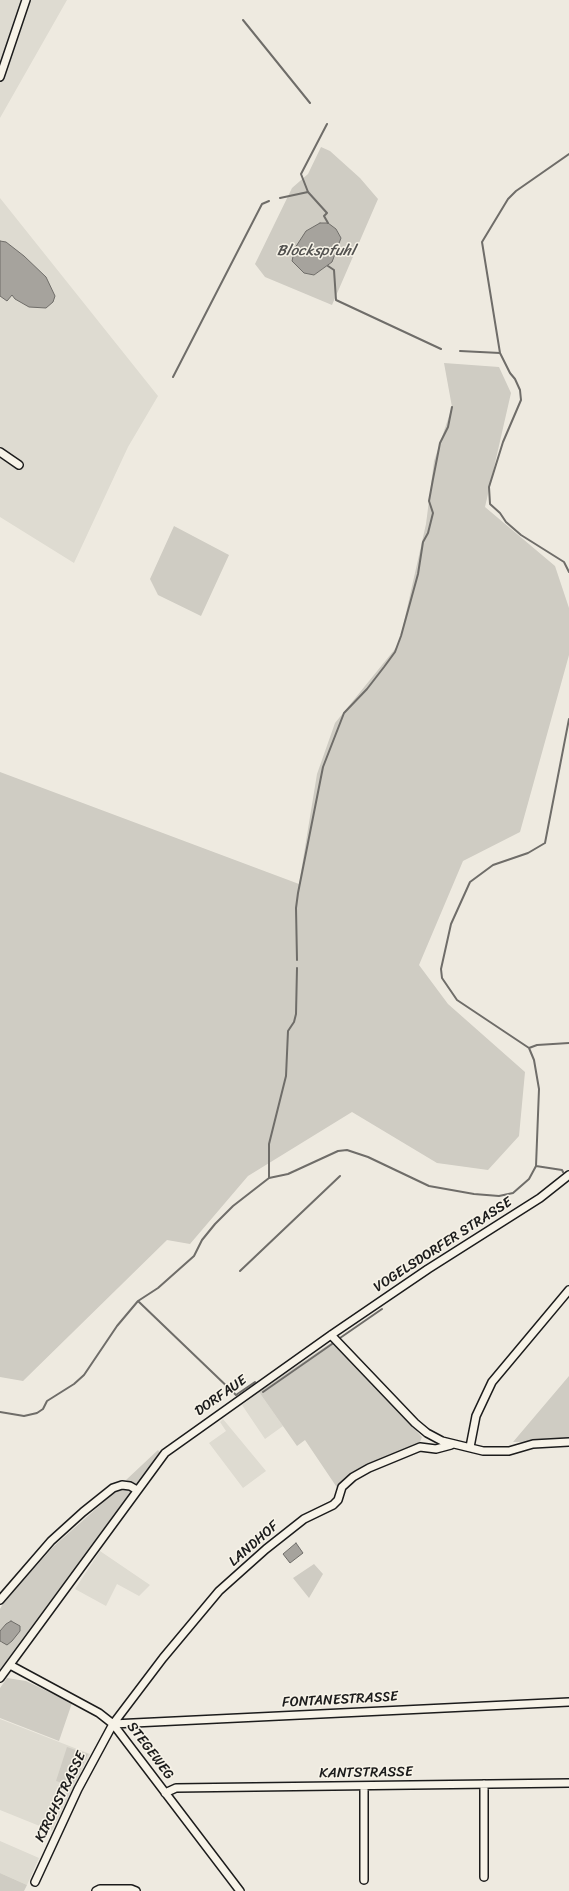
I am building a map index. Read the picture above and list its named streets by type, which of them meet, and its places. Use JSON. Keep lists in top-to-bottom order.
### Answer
{
  "streets": {
    "street": [
      "VOGELSDORFER STRASSE",
      "DORFAUE",
      "LANDHOF",
      "FONTANESTRASSE",
      "STEGEWEG",
      "KANTSTRASSE",
      "KIRCHSTRASSE"
    ]
  },
  "crossings": [
    ["VOGELSDORFER STRASSE", "DORFAUE"],
    ["DORFAUE", "STEGEWEG"],
    ["LANDHOF", "FONTANESTRASSE"],
    ["LANDHOF", "STEGEWEG"],
    ["LANDHOF", "KIRCHSTRASSE"],
    ["FONTANESTRASSE", "STEGEWEG"],
    ["FONTANESTRASSE", "KIRCHSTRASSE"],
    ["STEGEWEG", "KANTSTRASSE"],
    ["STEGEWEG", "KIRCHSTRASSE"]
  ],
  "water": ["Blockspfuhl"]
}
